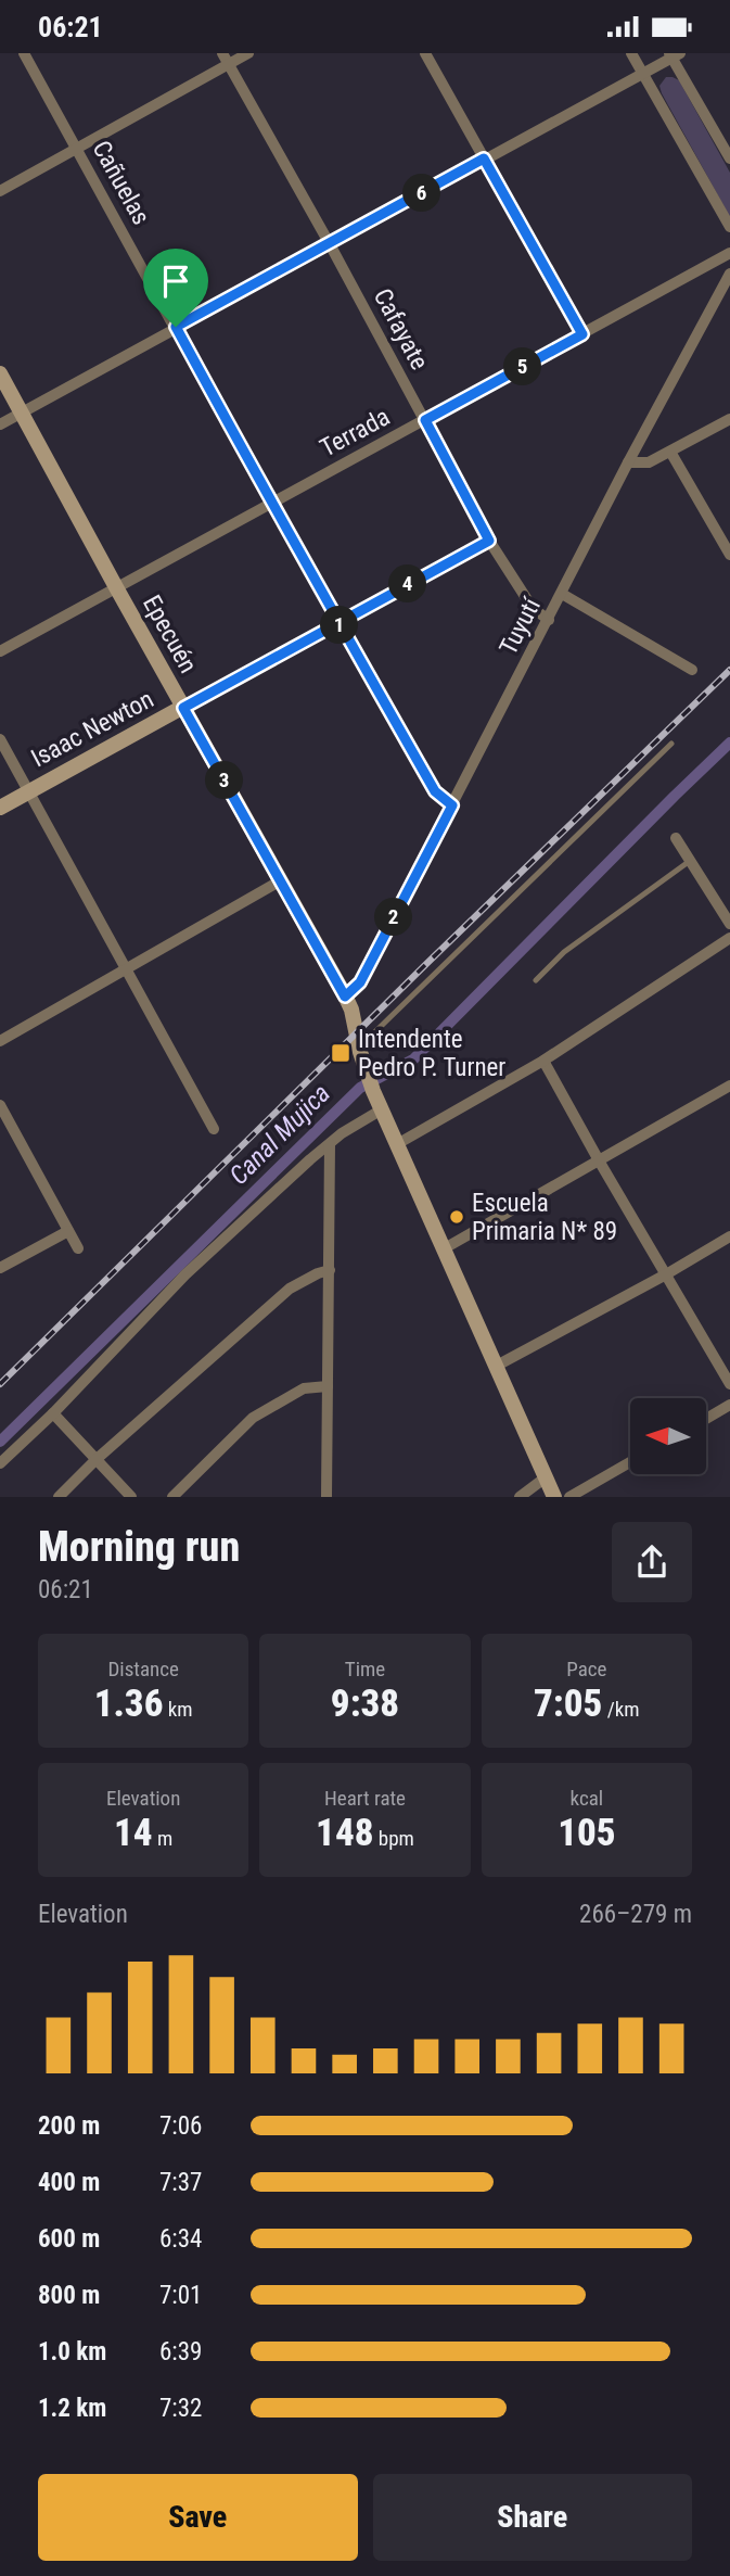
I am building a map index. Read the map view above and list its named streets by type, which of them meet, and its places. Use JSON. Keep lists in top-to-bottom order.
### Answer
{
  "streets": {
    "street": [
      "Cañuelas",
      "Cafayate",
      "Terrada",
      "Tuyutí",
      "Epecuén",
      "Isaac Newton"
    ]
  },
  "crossings": [
    ["Cañuelas", "Terrada"],
    ["Cañuelas", "Tuyutí"],
    ["Cañuelas", "Isaac Newton"],
    ["Cafayate", "Terrada"],
    ["Cafayate", "Tuyutí"],
    ["Cafayate", "Isaac Newton"],
    ["Terrada", "Epecuén"],
    ["Tuyutí", "Epecuén"],
    ["Epecuén", "Isaac Newton"]
  ],
  "water": ["Canal Mujica"],
  "places": {
    "transit": ["Intendente Pedro P. Turner"],
    "other": ["Escuela Primaria N* 89"]
  },
  "north": "left",
  "page": {
    "status": "06:21",
    "pins": [
      "6",
      "5",
      "4",
      "1",
      "3",
      "2"
    ],
    "heading": ["Morning run", "06:21"],
    "stats": [
      ["Distance", "1.36 km"],
      ["Time", "9:38"],
      ["Pace", "7:05 /km"],
      ["Elevation", "14 m"],
      ["Heart rate", "148 bpm"],
      ["kcal", "105"]
    ],
    "chart": ["Elevation", "266–279 m"],
    "list": [
      {
        "name": "200 m",
        "note": "7:06"
      },
      {
        "name": "400 m",
        "note": "7:37"
      },
      {
        "name": "600 m",
        "note": "6:34"
      },
      {
        "name": "800 m",
        "note": "7:01"
      },
      {
        "name": "1.0 km",
        "note": "6:39"
      },
      {
        "name": "1.2 km",
        "note": "7:32"
      }
    ],
    "buttons": ["Save", "Share"]
  }
}
